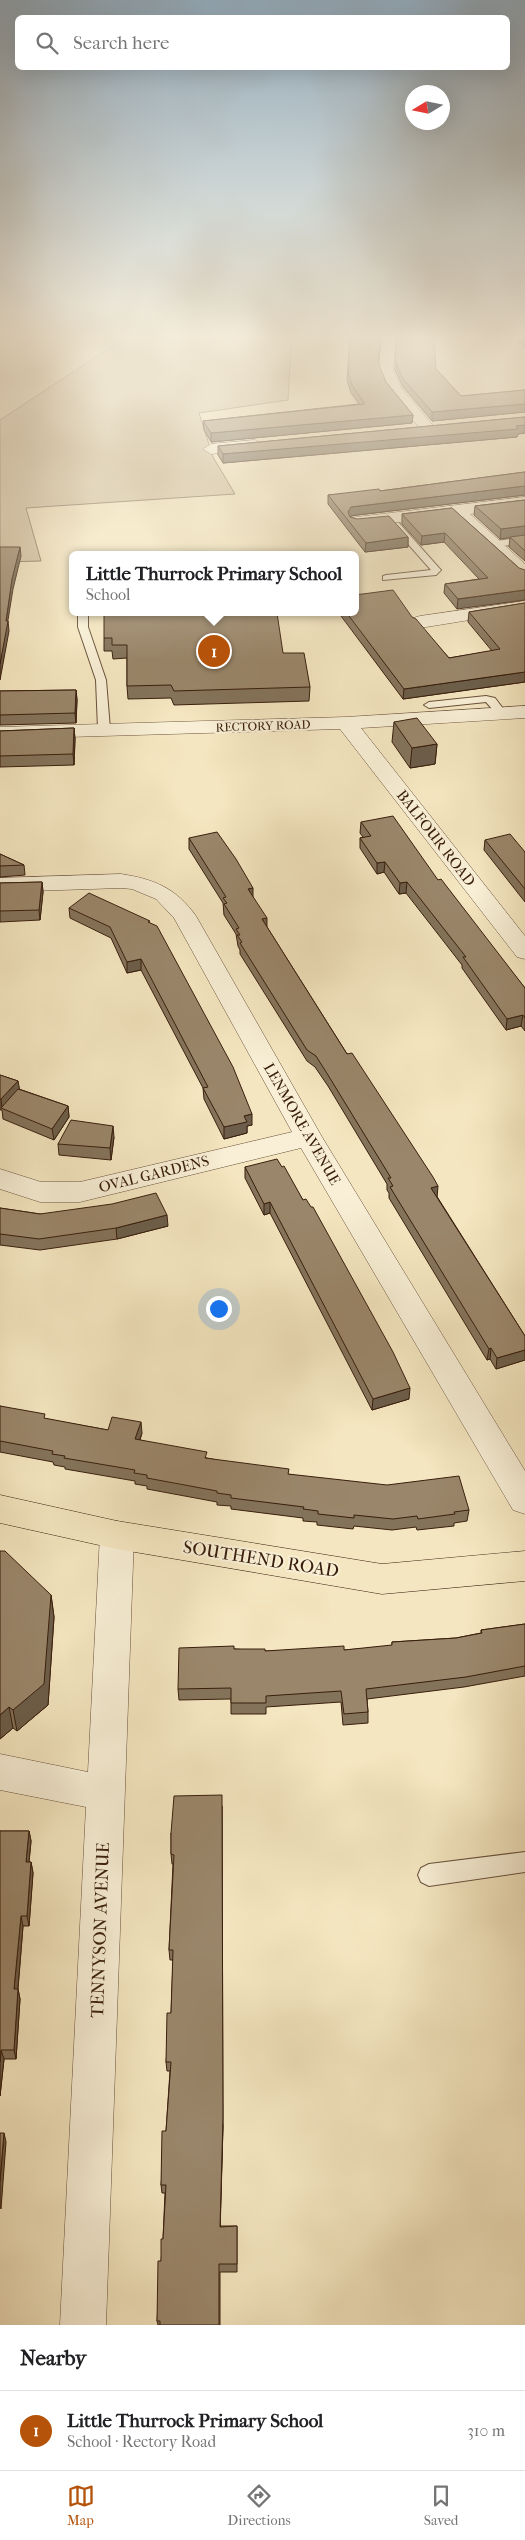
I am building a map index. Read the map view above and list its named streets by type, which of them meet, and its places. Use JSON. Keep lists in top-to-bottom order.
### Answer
{
  "streets": {
    "main road": ["SOUTHEND ROAD"],
    "street": [
      "RECTORY ROAD",
      "BALFOUR ROAD",
      "LENMORE AVENUE",
      "OVAL GARDENS",
      "TENNYSON AVENUE"
    ]
  },
  "crossings": [
    ["RECTORY ROAD", "BALFOUR ROAD"],
    ["LENMORE AVENUE", "OVAL GARDENS"],
    ["SOUTHEND ROAD", "TENNYSON AVENUE"]
  ],
  "north": "left",
  "page": {
    "search": "Search here",
    "popup": ["Little Thurrock Primary School", "School"],
    "pins": "1",
    "heading": "Nearby",
    "list": [
      {
        "mark": "1",
        "name": "Little Thurrock Primary School",
        "note": "School · Rectory Road",
        "value": "310 m"
      }
    ],
    "nav": ["Map", "Directions", "Saved"]
  }
}
